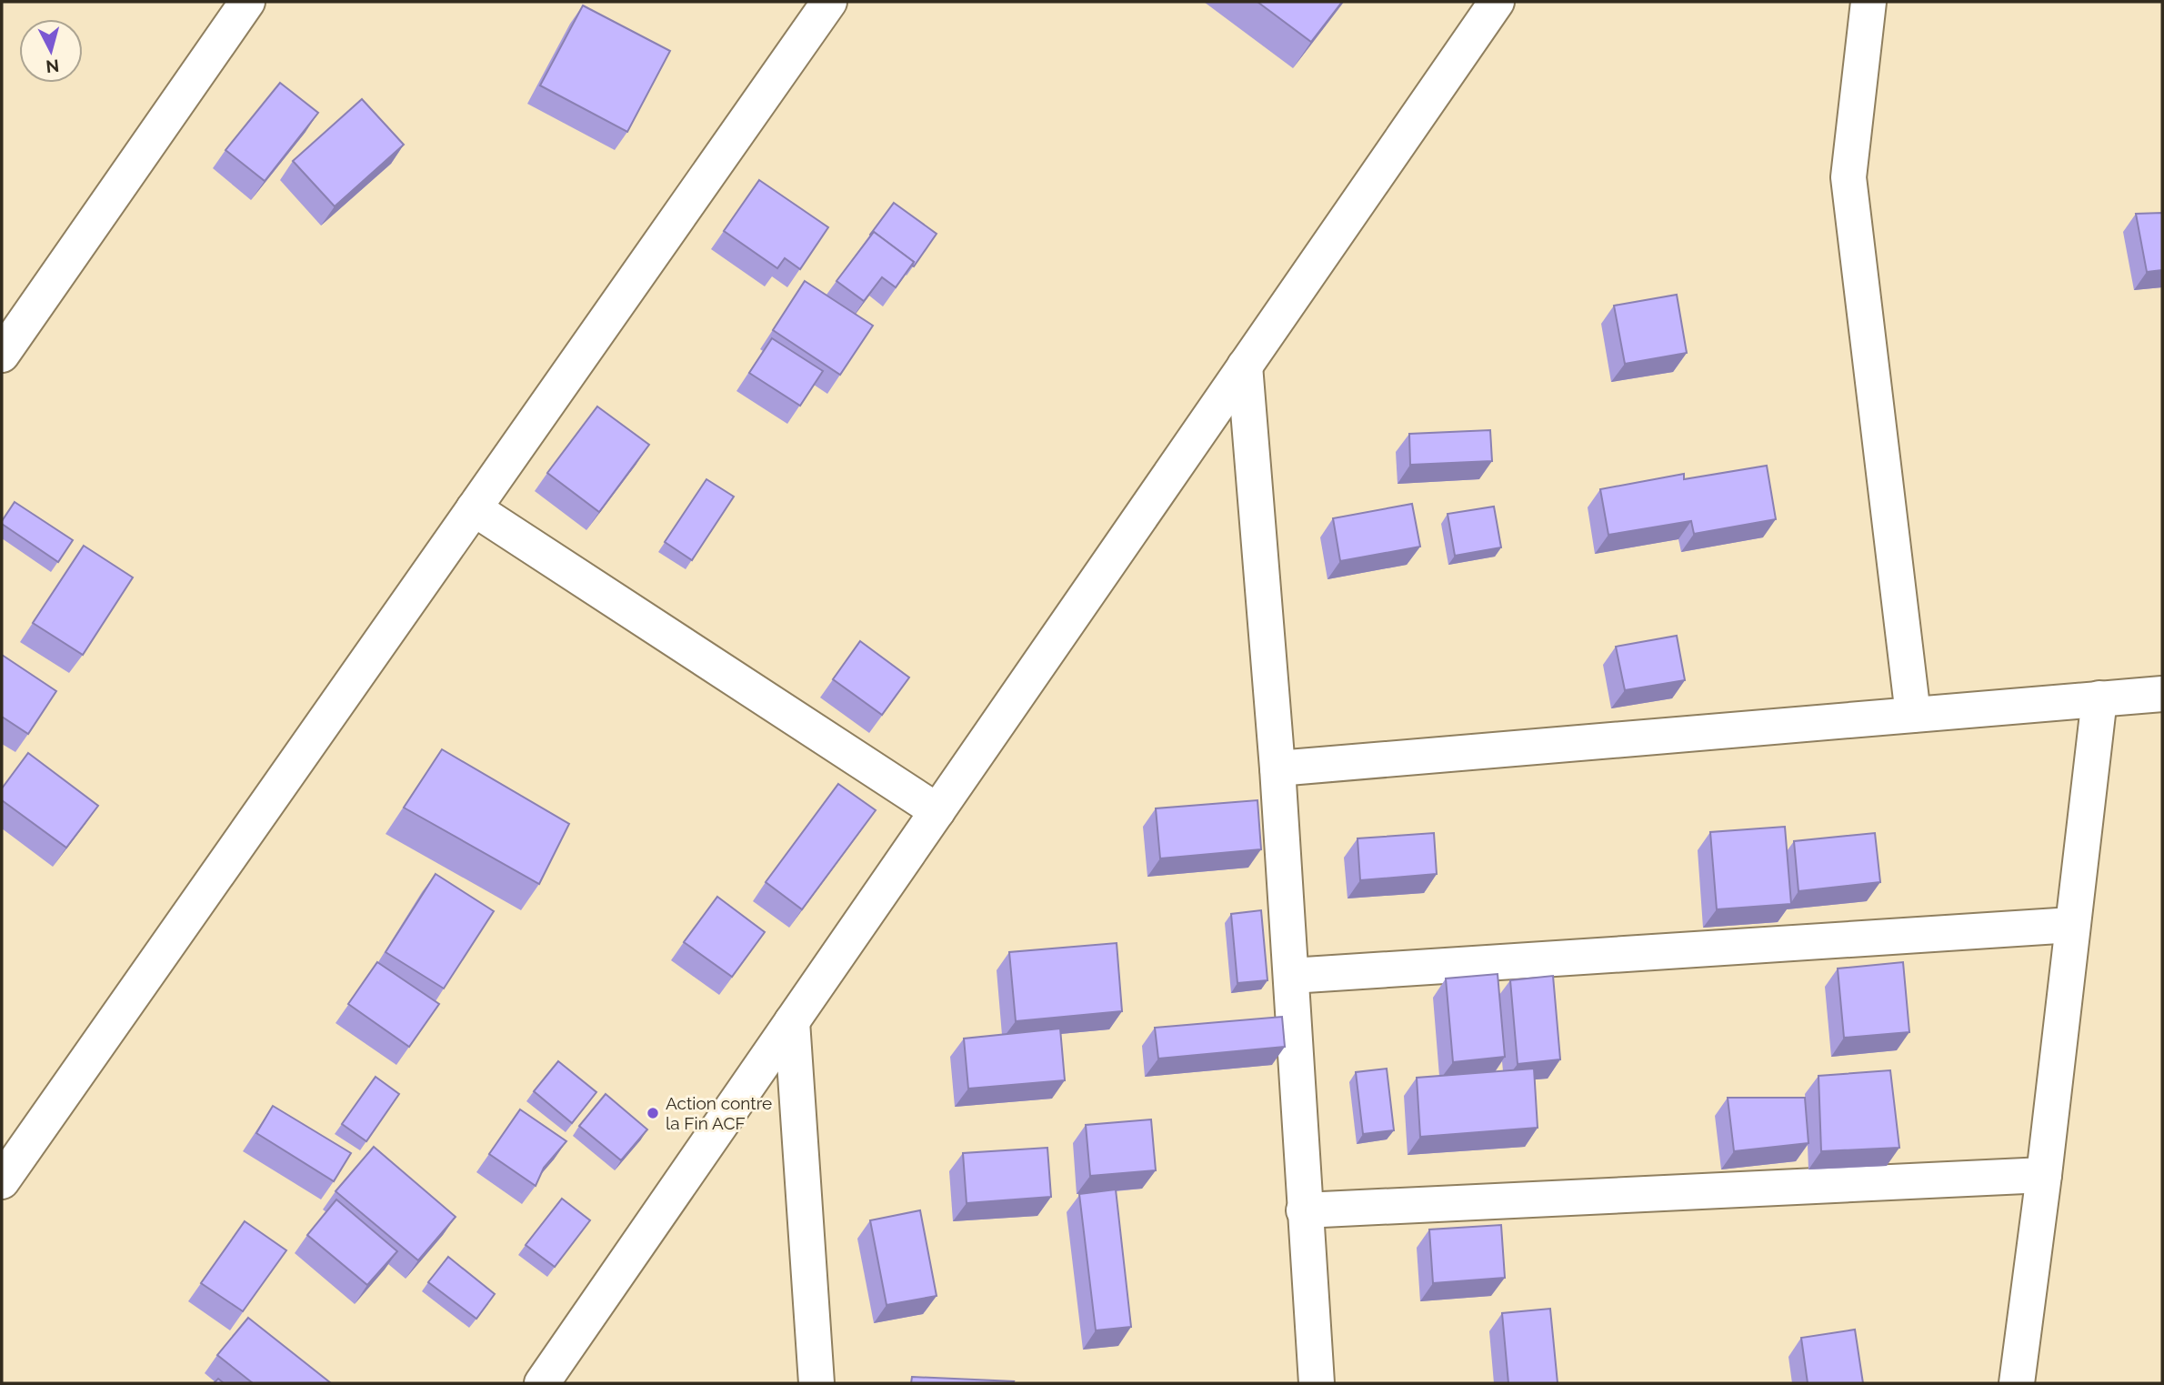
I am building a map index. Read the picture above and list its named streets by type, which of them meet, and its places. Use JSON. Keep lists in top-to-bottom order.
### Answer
{
  "places": ["Action contre la Fin ACF"],
  "north": "bottom"
}
